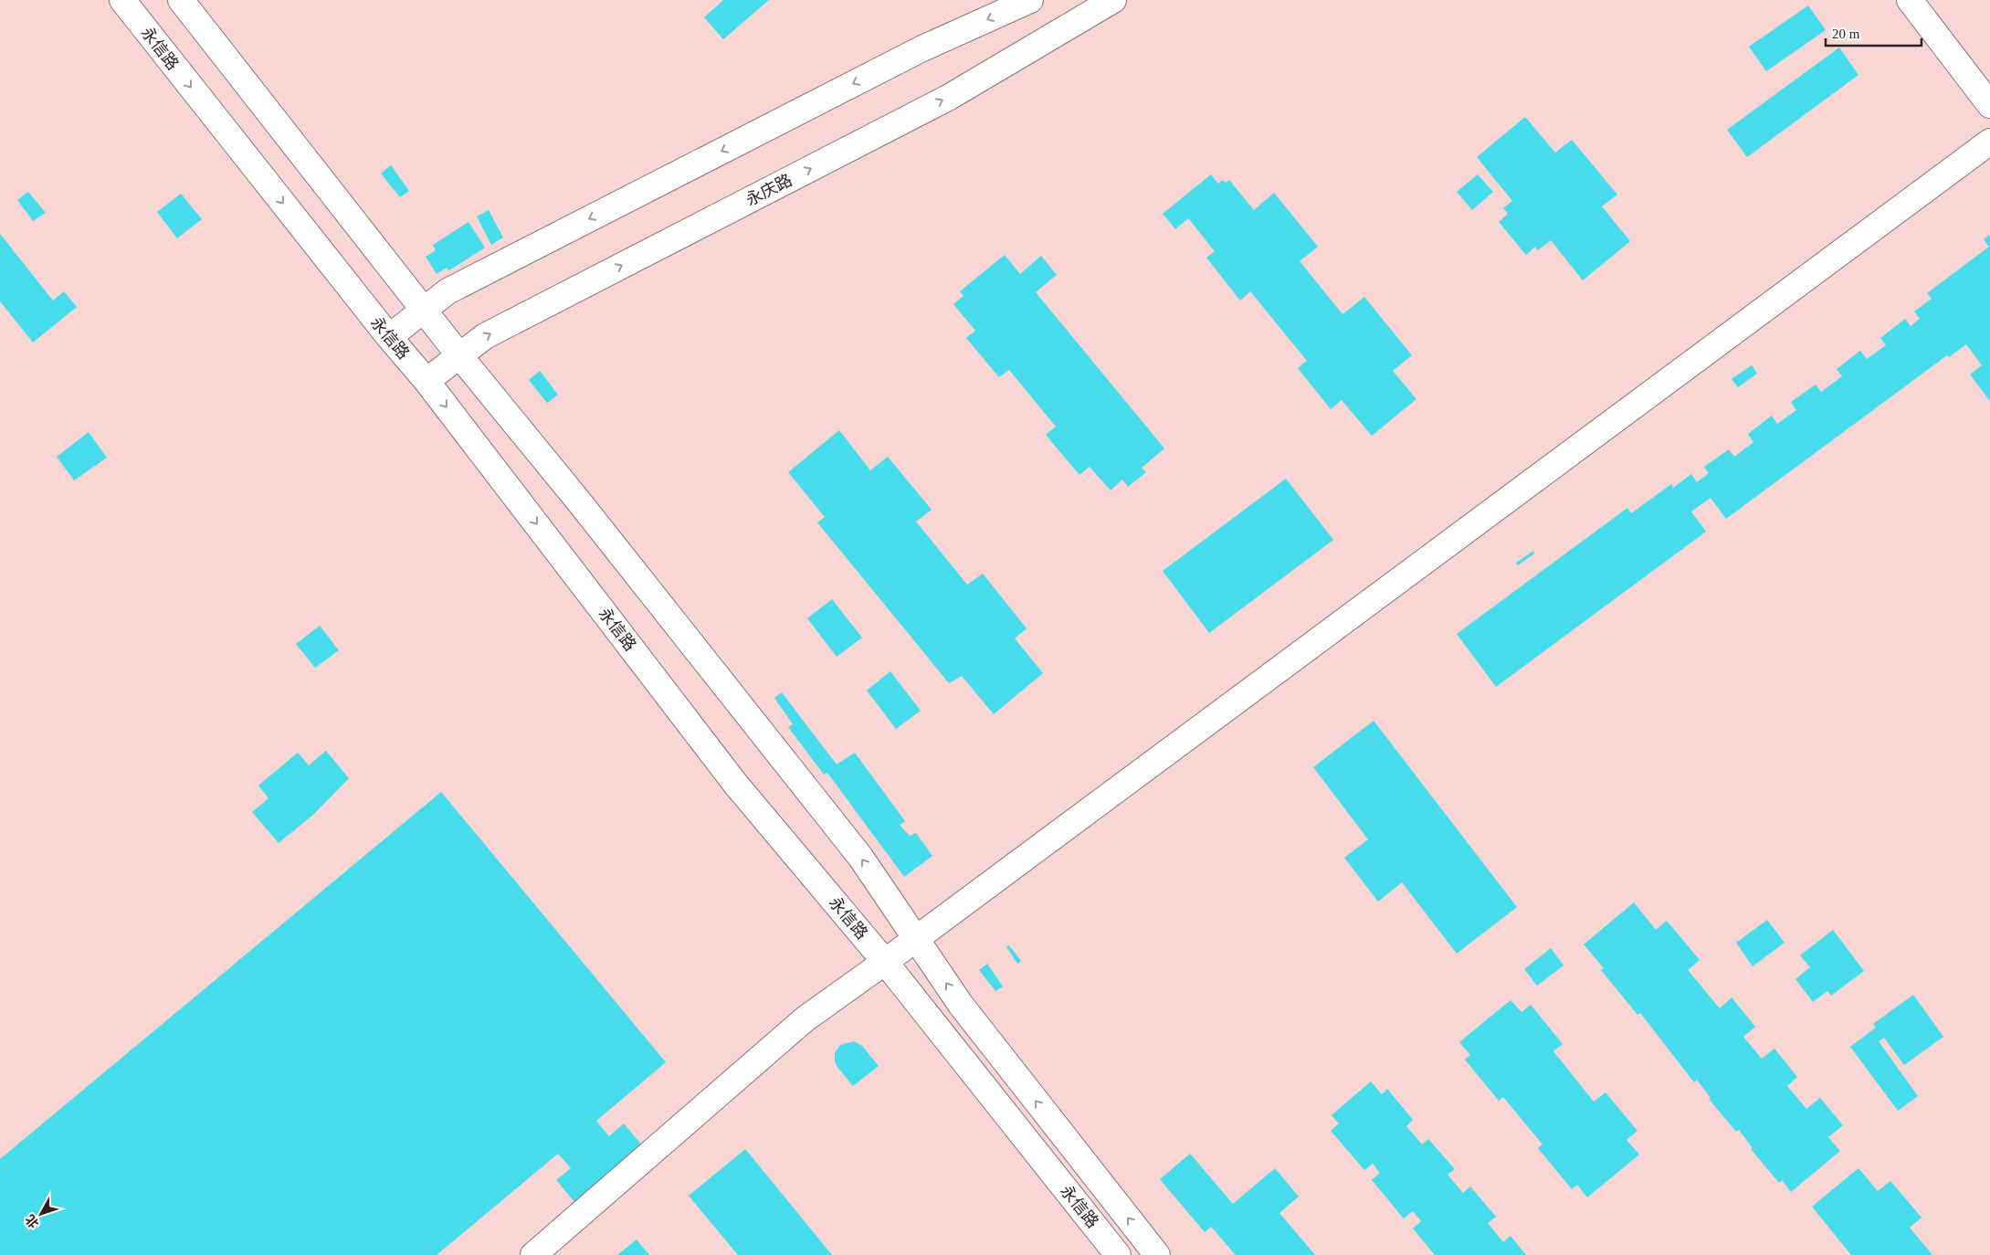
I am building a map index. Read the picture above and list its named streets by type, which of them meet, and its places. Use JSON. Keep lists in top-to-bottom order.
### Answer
{
  "streets": {
    "street": ["永信路", "永庆路"]
  },
  "crossings": [
    ["永信路", "永庆路"]
  ],
  "scale_bar": "20 m",
  "north": "bottom left"
}
